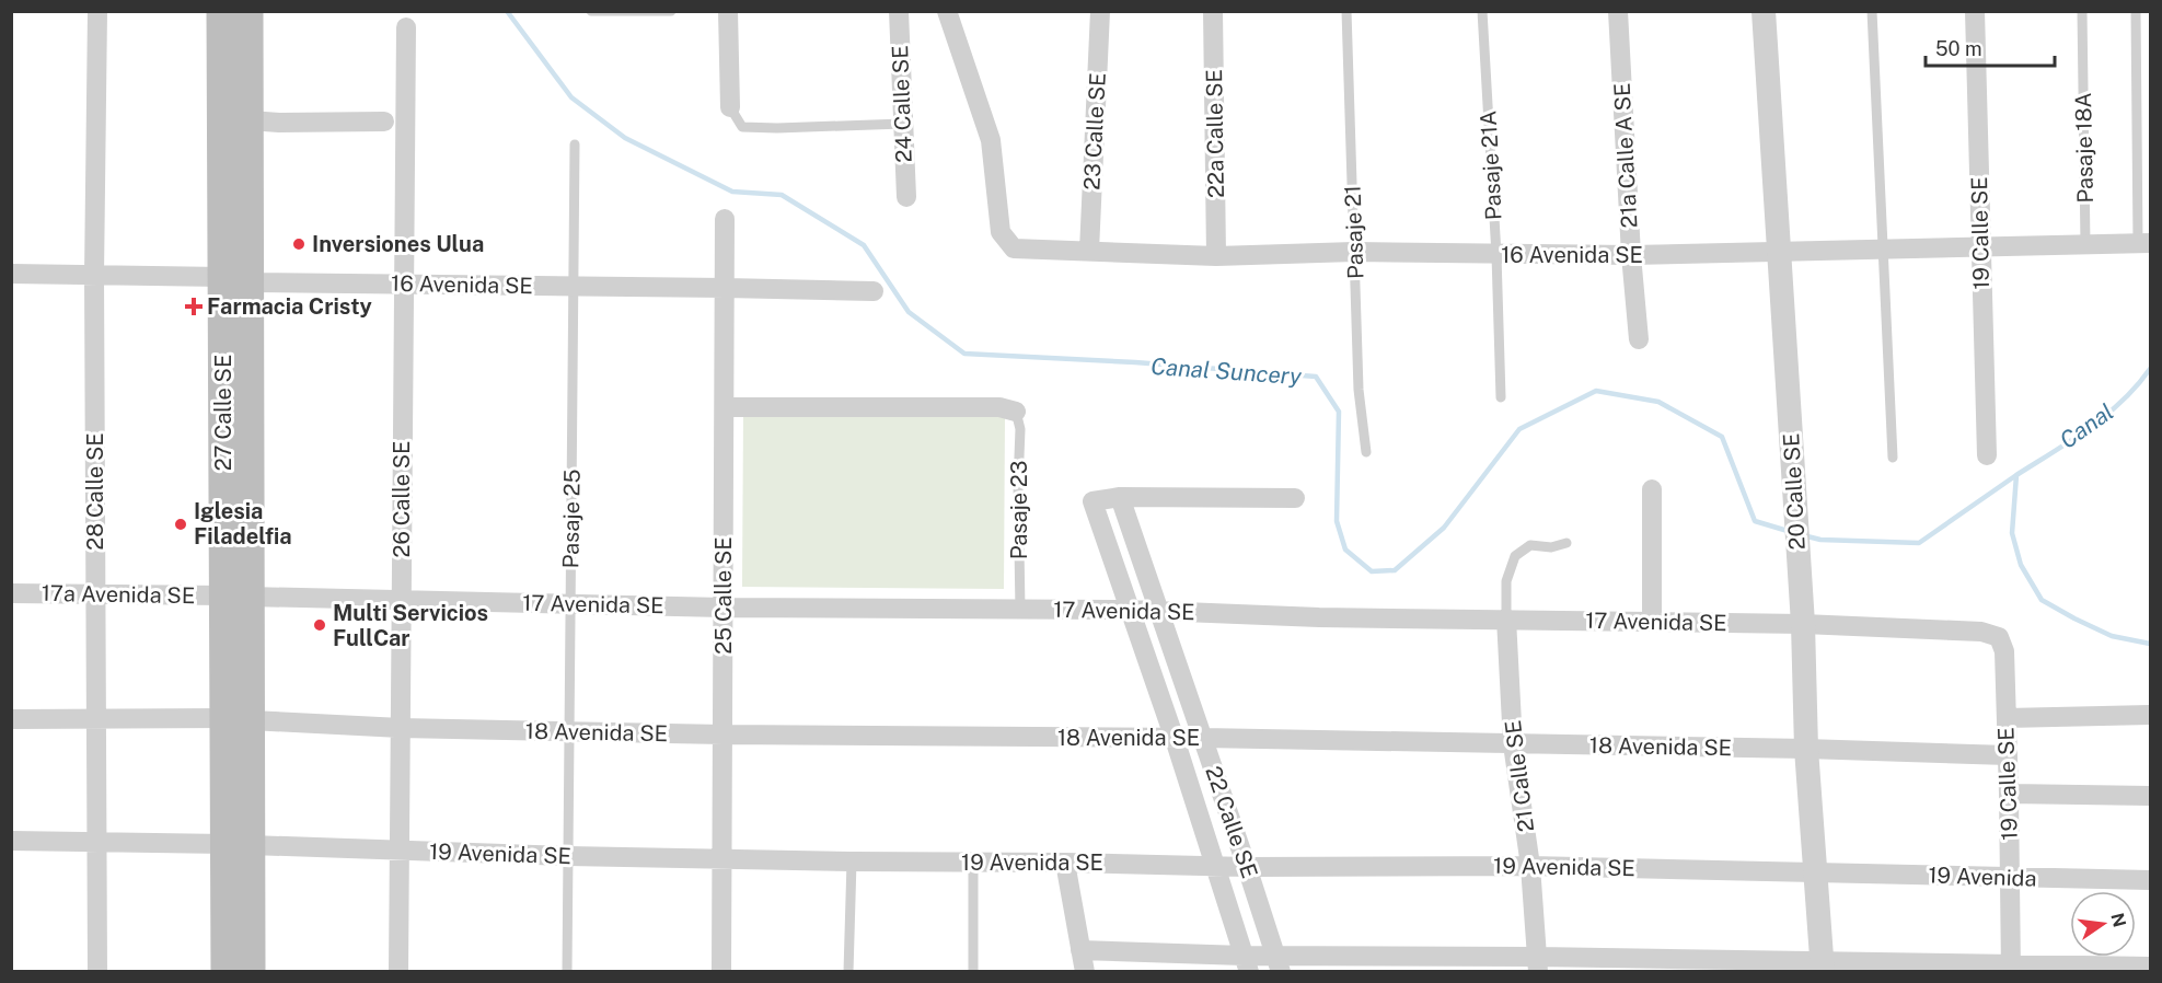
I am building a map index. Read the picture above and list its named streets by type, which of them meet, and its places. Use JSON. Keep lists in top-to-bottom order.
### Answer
{
  "streets": {
    "main road": ["27 Calle SE"],
    "street": [
      "24 Calle SE",
      "23 Calle SE",
      "22a Calle SE",
      "21a Calle A SE",
      "19 Calle SE",
      "16 Avenida SE",
      "28 Calle SE",
      "20 Calle SE",
      "26 Calle SE",
      "17a Avenida SE",
      "25 Calle SE",
      "17 Avenida SE",
      "18 Avenida SE",
      "21 Calle SE",
      "22 Calle SE",
      "19 Avenida SE",
      "19 Avenida"
    ],
    "lane": [
      "Pasaje 18A",
      "Pasaje 21A",
      "Pasaje 21",
      "Pasaje 23",
      "Pasaje 25"
    ]
  },
  "crossings": [
    ["23 Calle SE", "16 Avenida SE"],
    ["22a Calle SE", "16 Avenida SE"],
    ["Pasaje 18A", "16 Avenida SE"],
    ["21a Calle A SE", "16 Avenida SE"],
    ["Pasaje 21A", "16 Avenida SE"],
    ["Pasaje 21", "16 Avenida SE"],
    ["19 Calle SE", "16 Avenida SE"],
    ["19 Calle SE", "17 Avenida SE"],
    ["19 Calle SE", "18 Avenida SE"],
    ["19 Calle SE", "19 Avenida"],
    ["16 Avenida SE", "27 Calle SE"],
    ["16 Avenida SE", "28 Calle SE"],
    ["16 Avenida SE", "20 Calle SE"],
    ["16 Avenida SE", "26 Calle SE"],
    ["16 Avenida SE", "Pasaje 25"],
    ["16 Avenida SE", "25 Calle SE"],
    ["27 Calle SE", "17a Avenida SE"],
    ["27 Calle SE", "17 Avenida SE"],
    ["27 Calle SE", "18 Avenida SE"],
    ["27 Calle SE", "19 Avenida SE"],
    ["28 Calle SE", "17a Avenida SE"],
    ["28 Calle SE", "18 Avenida SE"],
    ["28 Calle SE", "19 Avenida SE"],
    ["20 Calle SE", "17 Avenida SE"],
    ["20 Calle SE", "18 Avenida SE"],
    ["20 Calle SE", "19 Avenida SE"],
    ["20 Calle SE", "19 Avenida"],
    ["26 Calle SE", "17 Avenida SE"],
    ["26 Calle SE", "18 Avenida SE"],
    ["26 Calle SE", "19 Avenida SE"],
    ["Pasaje 23", "17 Avenida SE"],
    ["Pasaje 25", "17 Avenida SE"],
    ["Pasaje 25", "18 Avenida SE"],
    ["Pasaje 25", "19 Avenida SE"],
    ["17a Avenida SE", "17 Avenida SE"],
    ["25 Calle SE", "17 Avenida SE"],
    ["25 Calle SE", "18 Avenida SE"],
    ["25 Calle SE", "19 Avenida SE"],
    ["17 Avenida SE", "21 Calle SE"],
    ["17 Avenida SE", "22 Calle SE"],
    ["18 Avenida SE", "21 Calle SE"],
    ["18 Avenida SE", "22 Calle SE"],
    ["21 Calle SE", "19 Avenida SE"],
    ["22 Calle SE", "19 Avenida SE"],
    ["19 Avenida SE", "19 Avenida"]
  ],
  "water": ["Canal Suncery", "Canal"],
  "places": {
    "other": ["Inversiones Ulua", "Iglesia Filadelfia", "Multi Servicios FullCar"],
    "health": ["Farmacia Cristy"]
  },
  "scale_bar": "50 m",
  "north": "right"
}
